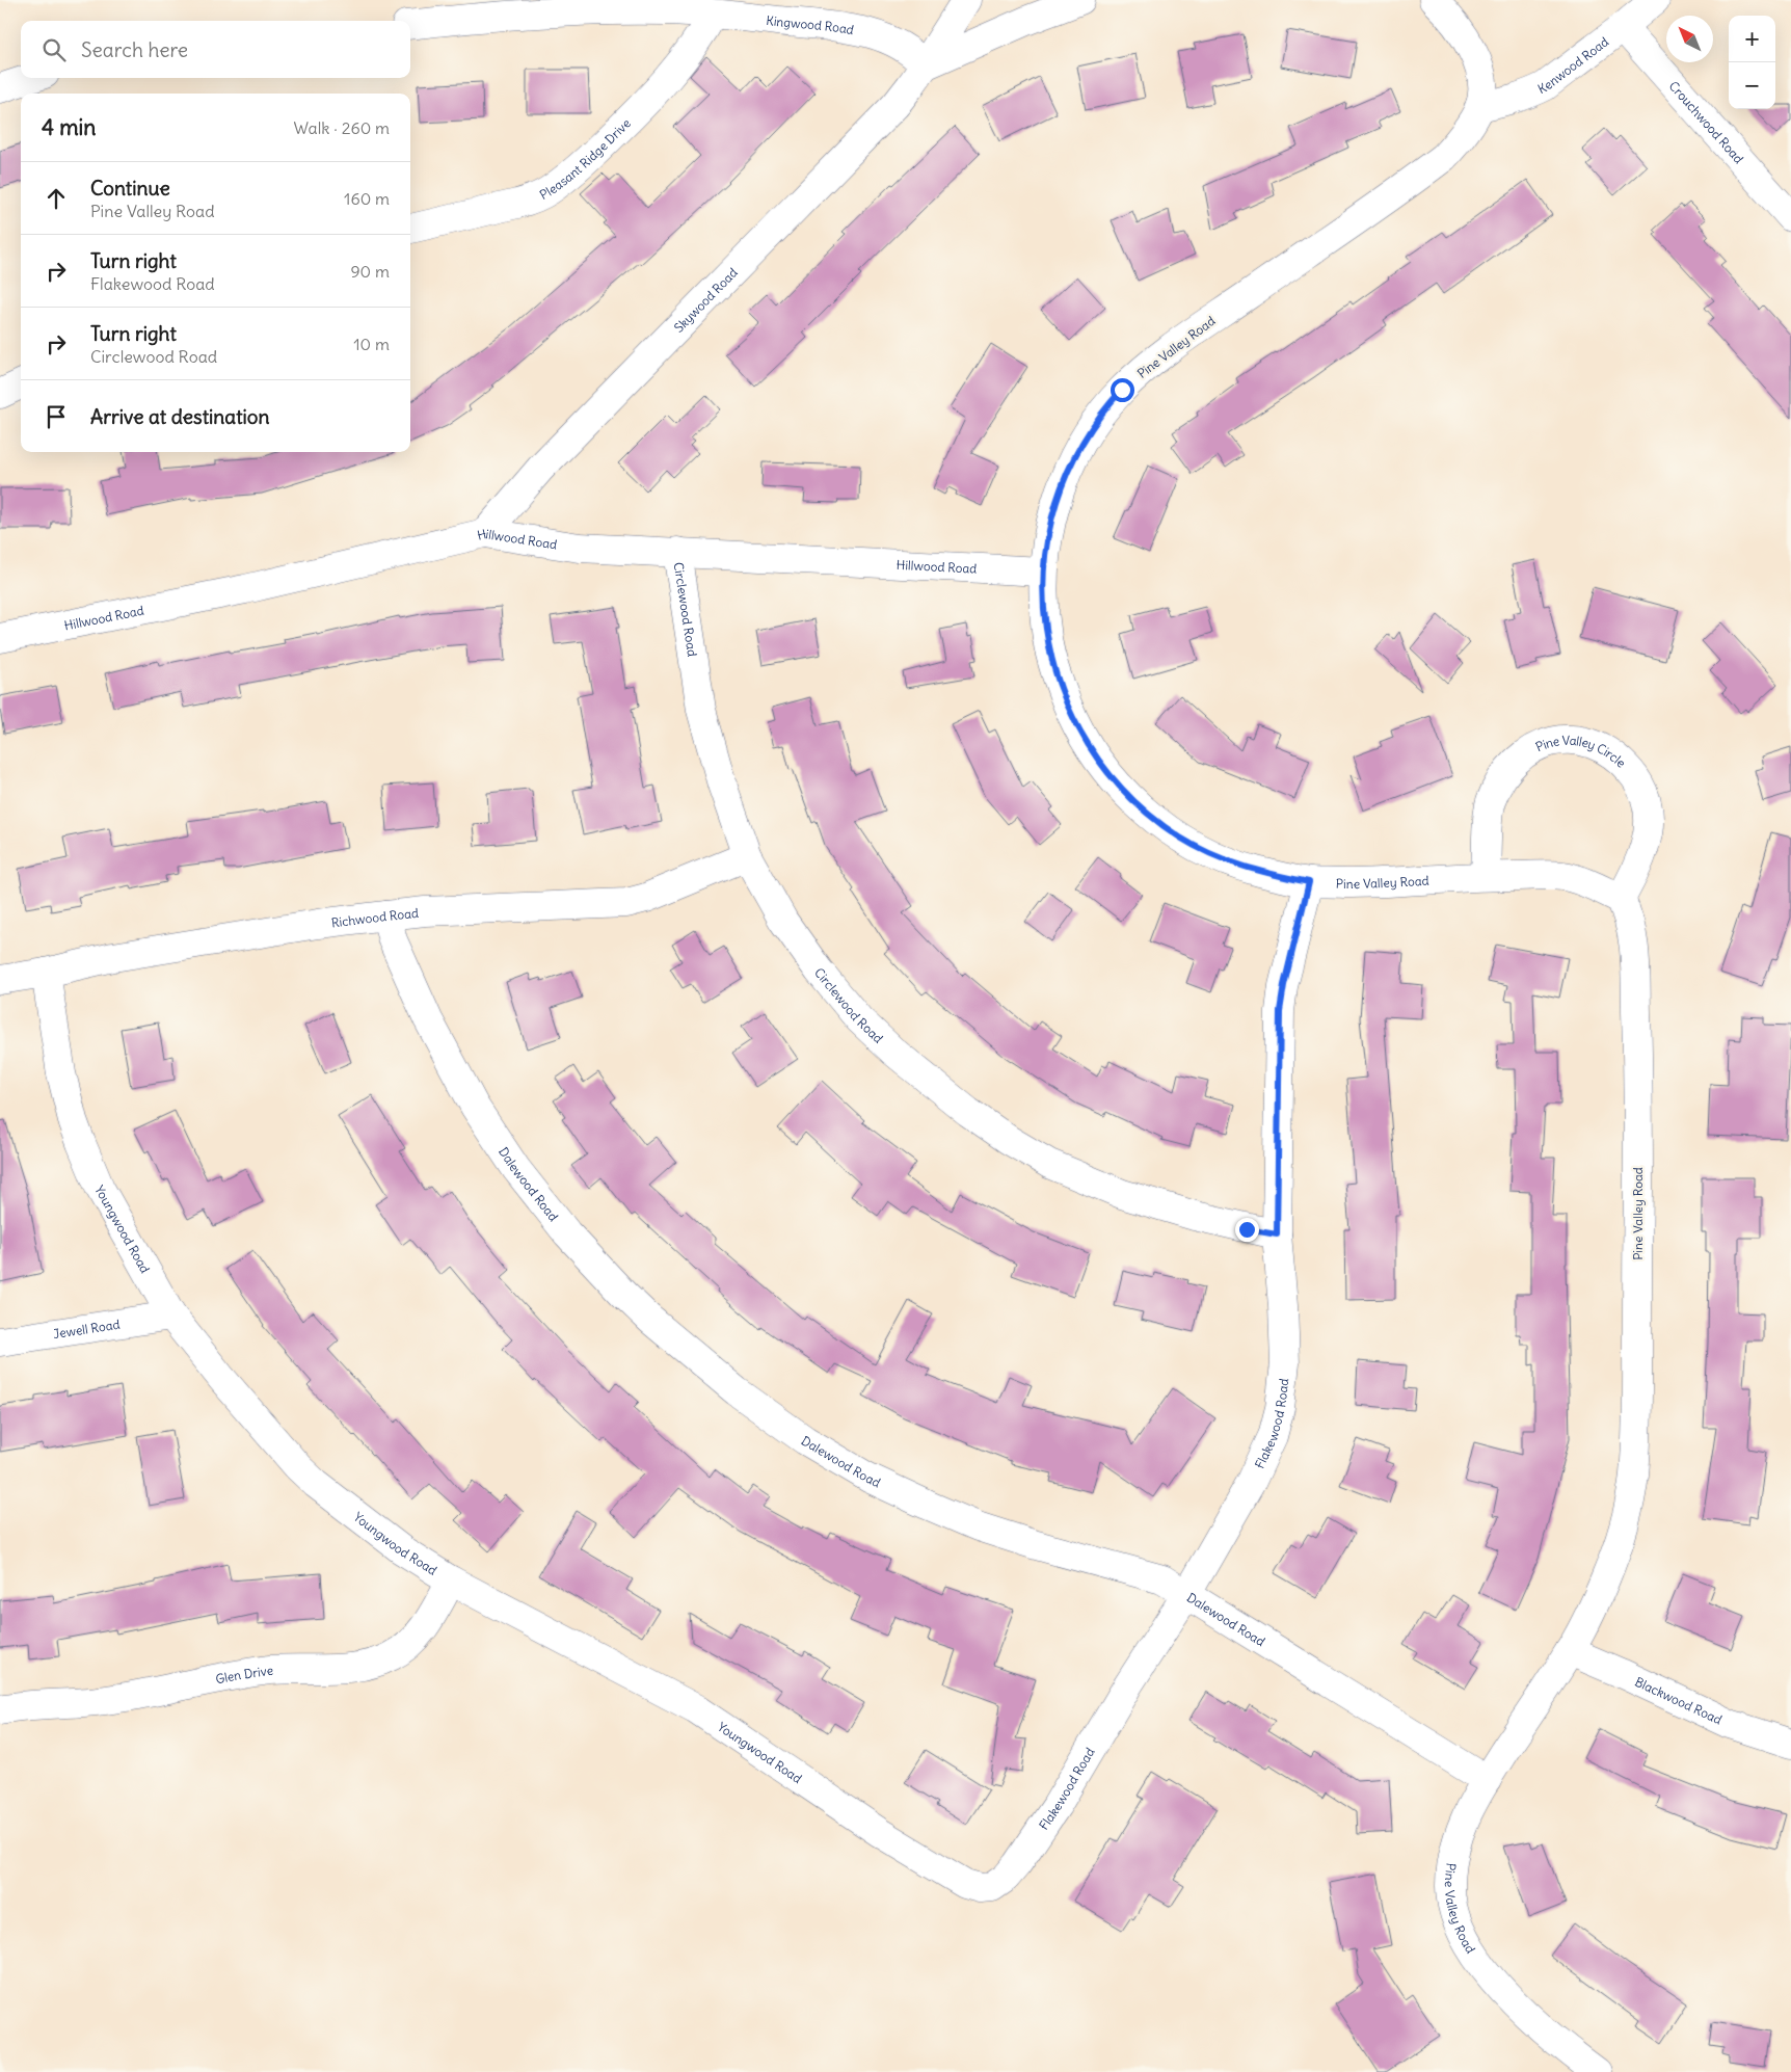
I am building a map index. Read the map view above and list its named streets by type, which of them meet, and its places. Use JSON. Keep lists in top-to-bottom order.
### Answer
{
  "streets": {
    "street": [
      "Kingwood Road",
      "Kenwood Road",
      "Crouchwood Road",
      "Pleasant Ridge Drive",
      "Skywood Road",
      "Pine Valley Road",
      "Hillwood Road",
      "Circlewood Road",
      "Pine Valley Circle",
      "Richwood Road",
      "Dalewood Road",
      "Youngwood Road",
      "Jewell Road",
      "Flakewood Road",
      "Glen Drive",
      "Blackwood Road"
    ]
  },
  "crossings": [
    ["Kingwood Road", "Pleasant Ridge Drive"],
    ["Kingwood Road", "Skywood Road"],
    ["Kenwood Road", "Crouchwood Road"],
    ["Kenwood Road", "Pine Valley Road"],
    ["Skywood Road", "Hillwood Road"],
    ["Pine Valley Road", "Hillwood Road"],
    ["Pine Valley Road", "Pine Valley Circle"],
    ["Pine Valley Road", "Dalewood Road"],
    ["Pine Valley Road", "Flakewood Road"],
    ["Pine Valley Road", "Blackwood Road"],
    ["Hillwood Road", "Circlewood Road"],
    ["Circlewood Road", "Richwood Road"],
    ["Circlewood Road", "Flakewood Road"],
    ["Richwood Road", "Dalewood Road"],
    ["Richwood Road", "Youngwood Road"],
    ["Dalewood Road", "Flakewood Road"],
    ["Youngwood Road", "Jewell Road"],
    ["Youngwood Road", "Flakewood Road"],
    ["Youngwood Road", "Glen Drive"]
  ],
  "north": "top left",
  "page": {
    "map_buttons": ["+", "−"],
    "search": "Search here",
    "heading": ["4 min", "Walk · 260 m"],
    "list": [
      ["Continue", "Pine Valley Road", "160 m"],
      ["Turn right", "Flakewood Road", "90 m"],
      ["Turn right", "Circlewood Road", "10 m"],
      "Arrive at destination"
    ]
  }
}
